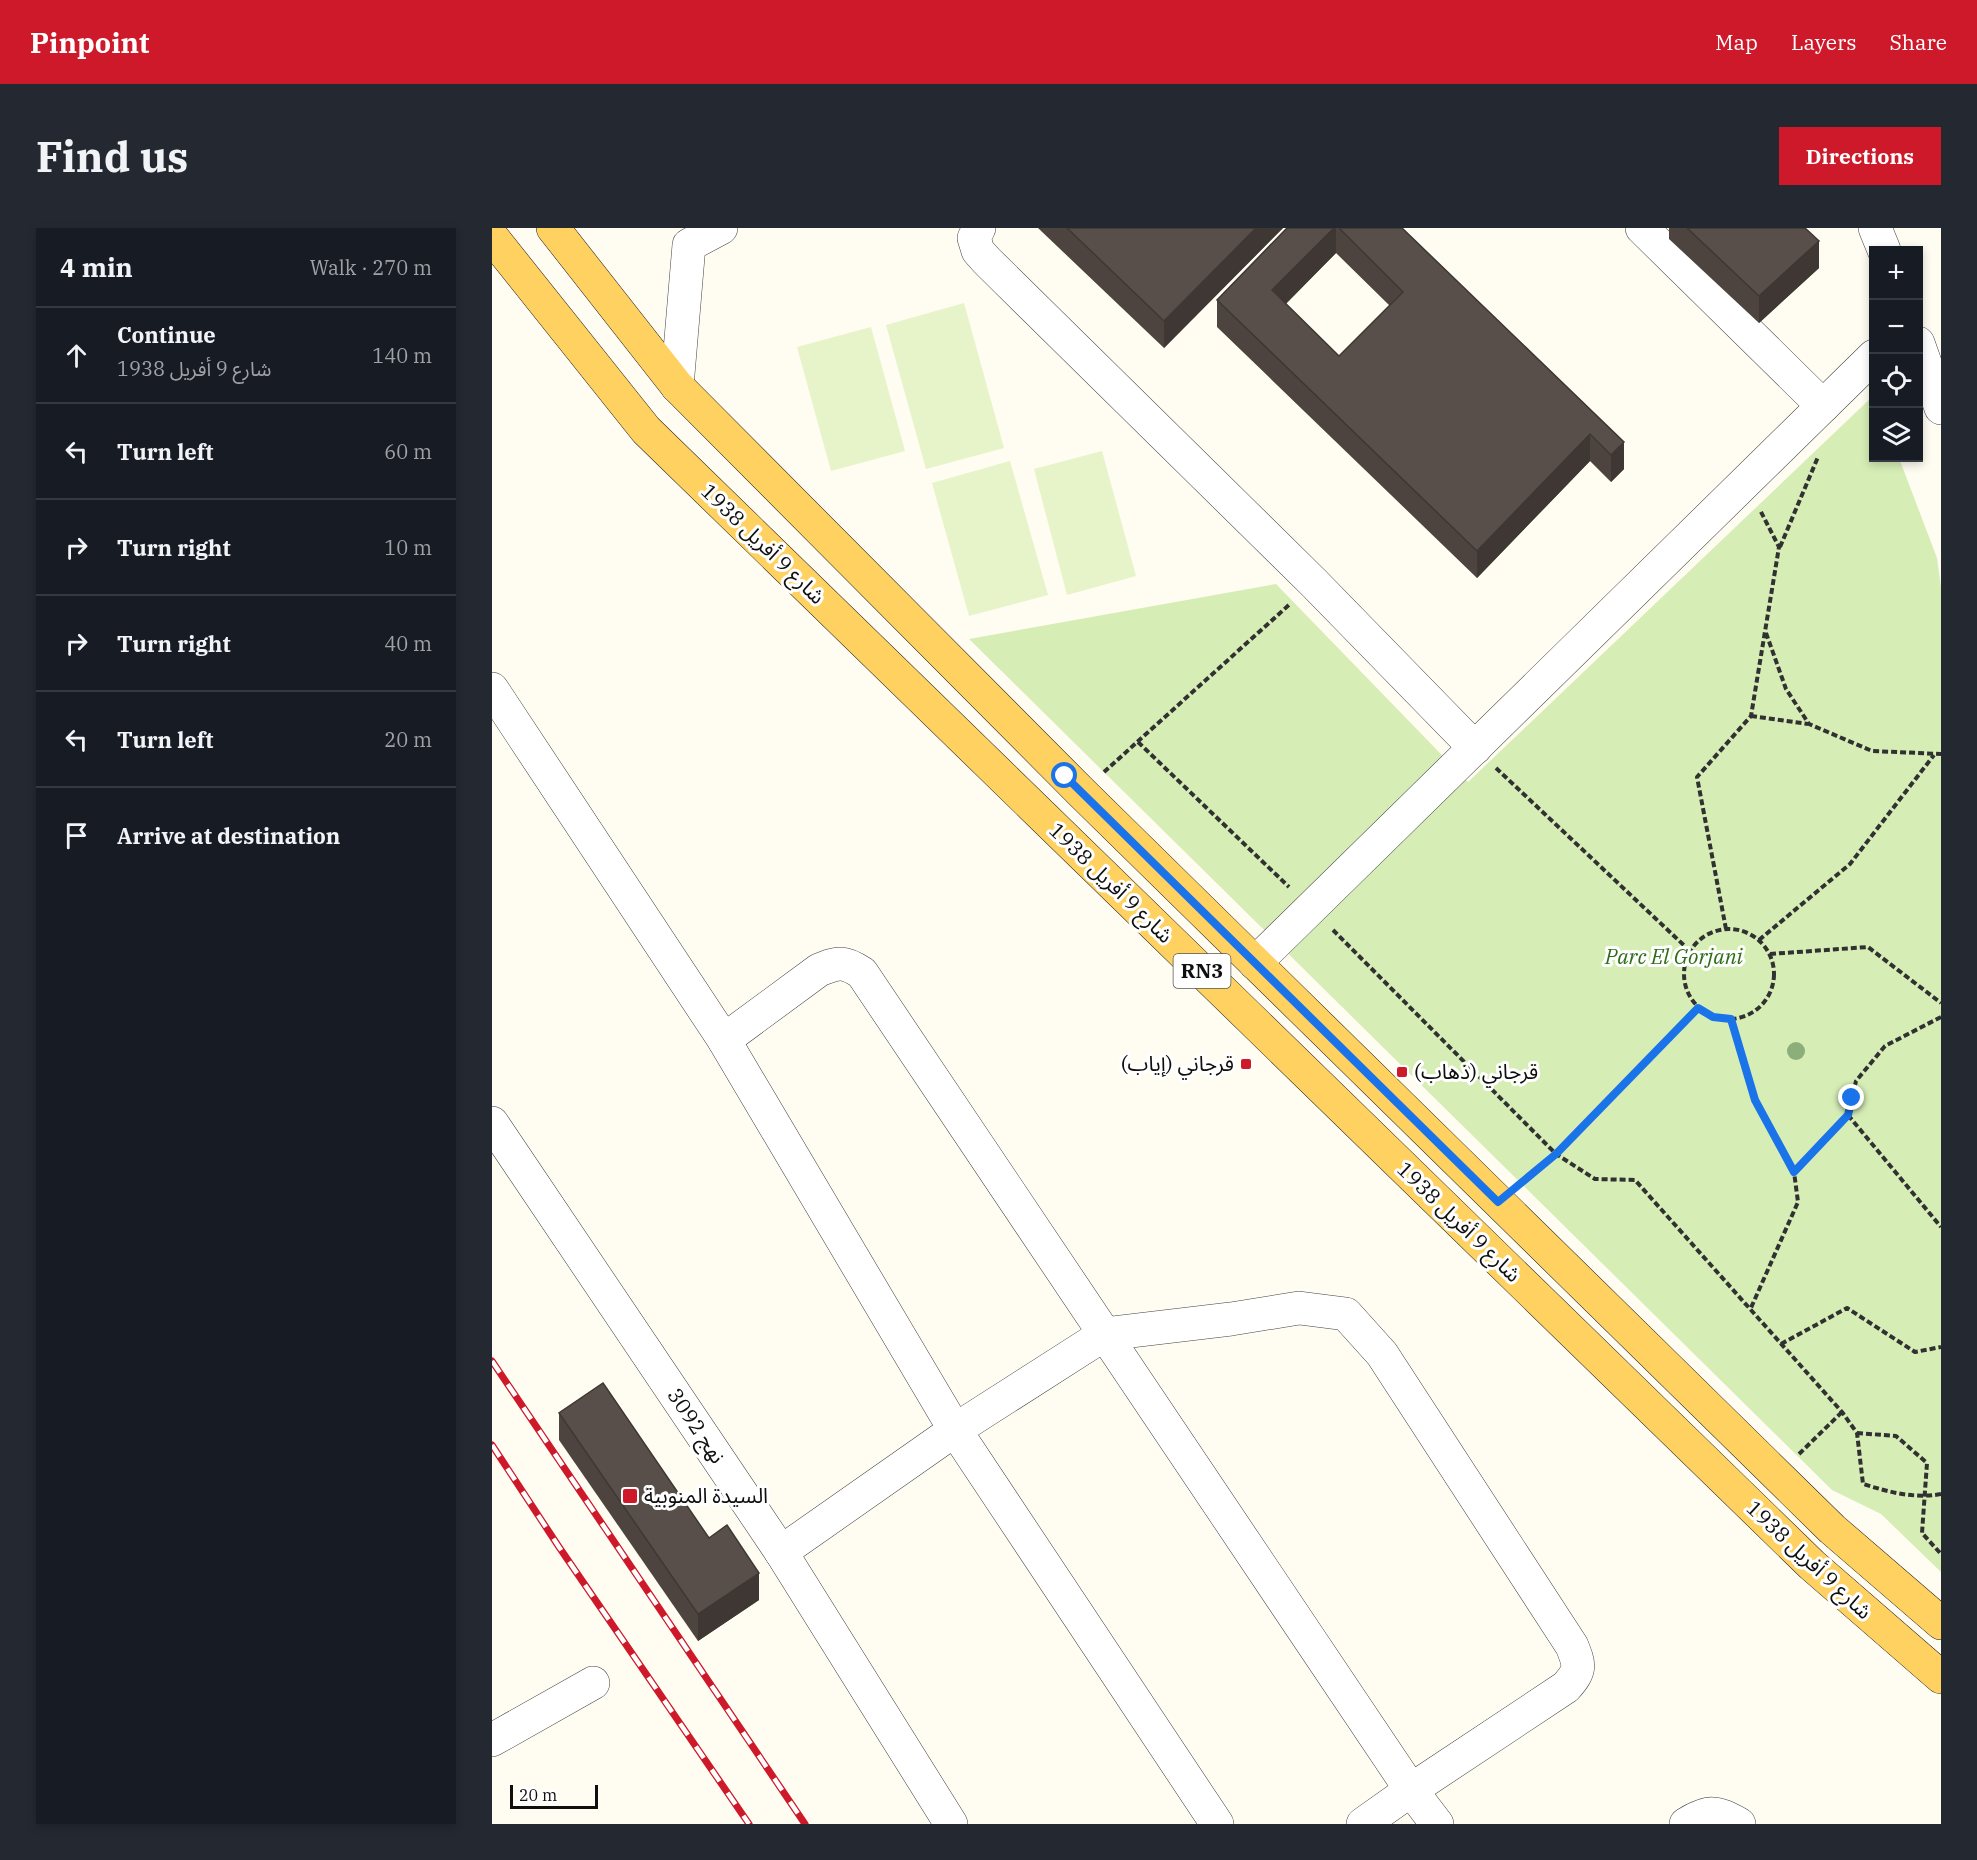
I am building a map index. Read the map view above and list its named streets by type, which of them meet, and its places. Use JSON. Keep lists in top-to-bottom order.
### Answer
{
  "streets": {
    "main road": ["شارع 9 أفريل 1938", "RN3"],
    "street": ["نهج 3092"]
  },
  "parks": ["Parc El Gorjani"],
  "places": {
    "transit": ["قرجاني (إياب)", "قرجاني (ذهاب)", "السيدة المنوبية"]
  },
  "scale_bar": "20 m",
  "page": {
    "header": "Pinpoint",
    "nav": ["Map", "Layers", "Share"],
    "buttons": "Directions",
    "title": "Find us",
    "heading": ["4 min", "Walk · 270 m"],
    "map_buttons": ["+", "−"],
    "list": [
      ["Continue", "شارع 9 أفريل 1938", "140 m"],
      ["Turn left", "60 m"],
      ["Turn right", "10 m"],
      ["Turn right", "40 m"],
      ["Turn left", "20 m"],
      "Arrive at destination"
    ],
    "scale": "20 m"
  }
}
